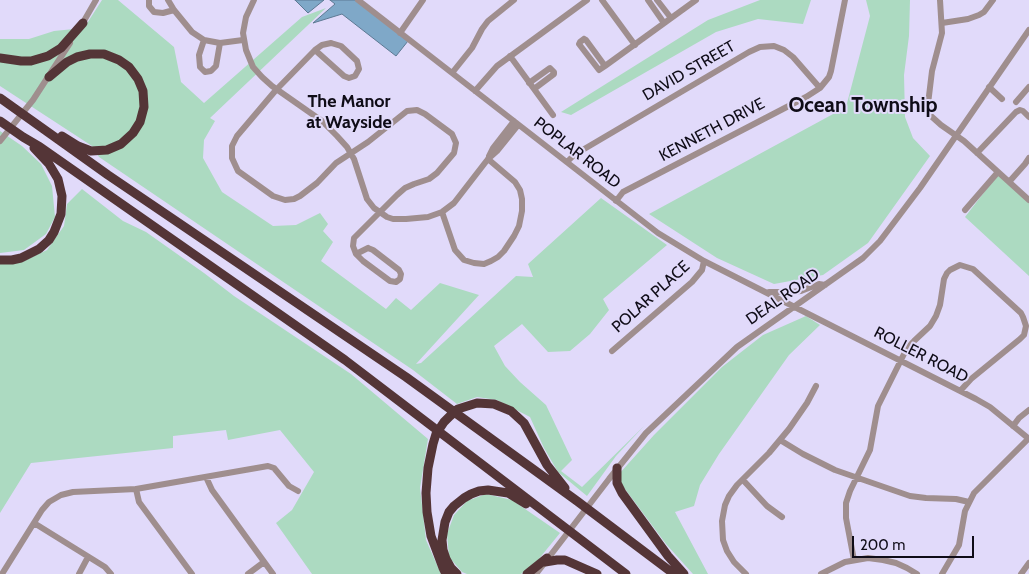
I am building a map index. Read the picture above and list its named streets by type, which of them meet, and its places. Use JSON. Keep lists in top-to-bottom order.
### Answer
{
  "streets": {
    "street": [
      "DAVID STREET",
      "KENNETH DRIVE",
      "POPLAR ROAD",
      "POLAR PLACE",
      "DEAL ROAD",
      "ROLLER ROAD"
    ]
  },
  "crossings": [
    ["DAVID STREET", "KENNETH DRIVE"],
    ["DAVID STREET", "POPLAR ROAD"],
    ["KENNETH DRIVE", "POPLAR ROAD"],
    ["POPLAR ROAD", "POLAR PLACE"],
    ["POPLAR ROAD", "DEAL ROAD"],
    ["POPLAR ROAD", "ROLLER ROAD"],
    ["DEAL ROAD", "ROLLER ROAD"]
  ],
  "districts": ["The Manor at Wayside", "Ocean Township"],
  "scale_bar": "200 m"
}
